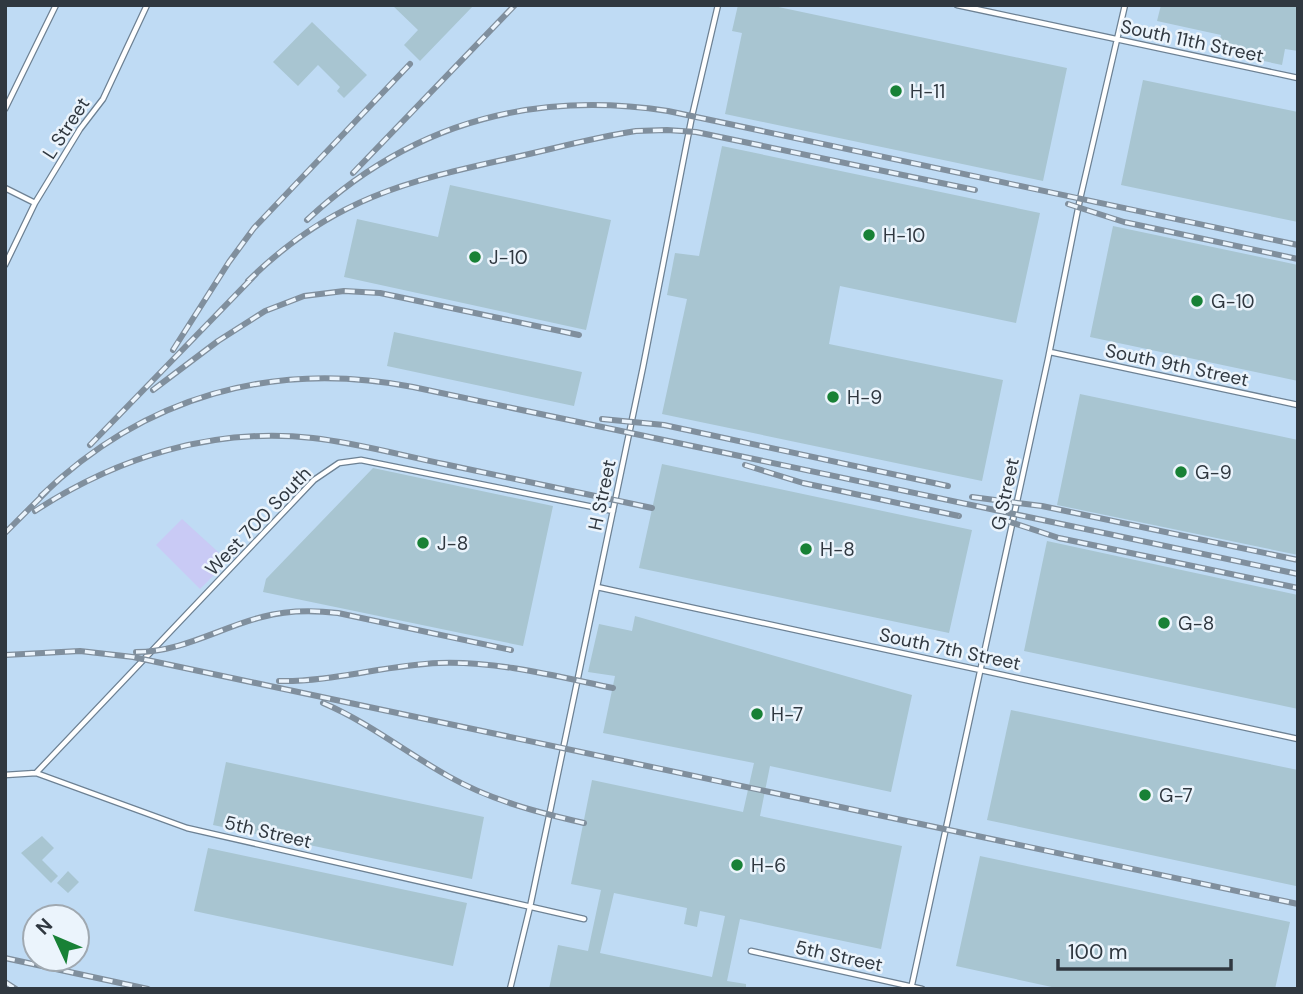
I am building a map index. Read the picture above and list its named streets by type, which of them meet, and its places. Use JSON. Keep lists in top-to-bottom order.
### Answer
{
  "streets": {
    "lane": [
      "South 11th Street",
      "L Street",
      "South 9th Street",
      "G Street",
      "H Street",
      "West 700 South",
      "South 7th Street",
      "5th Street"
    ]
  },
  "crossings": [
    ["South 11th Street", "G Street"],
    ["South 9th Street", "G Street"],
    ["G Street", "South 7th Street"],
    ["G Street", "5th Street"],
    ["H Street", "West 700 South"],
    ["H Street", "South 7th Street"],
    ["H Street", "5th Street"],
    ["West 700 South", "5th Street"]
  ],
  "places": [
    "H-11",
    "H-10",
    "J-10",
    "G-10",
    "H-9",
    "G-9",
    "J-8",
    "H-8",
    "G-8",
    "H-7",
    "G-7",
    "H-6"
  ],
  "scale_bar": "100 m",
  "north": "top left"
}
